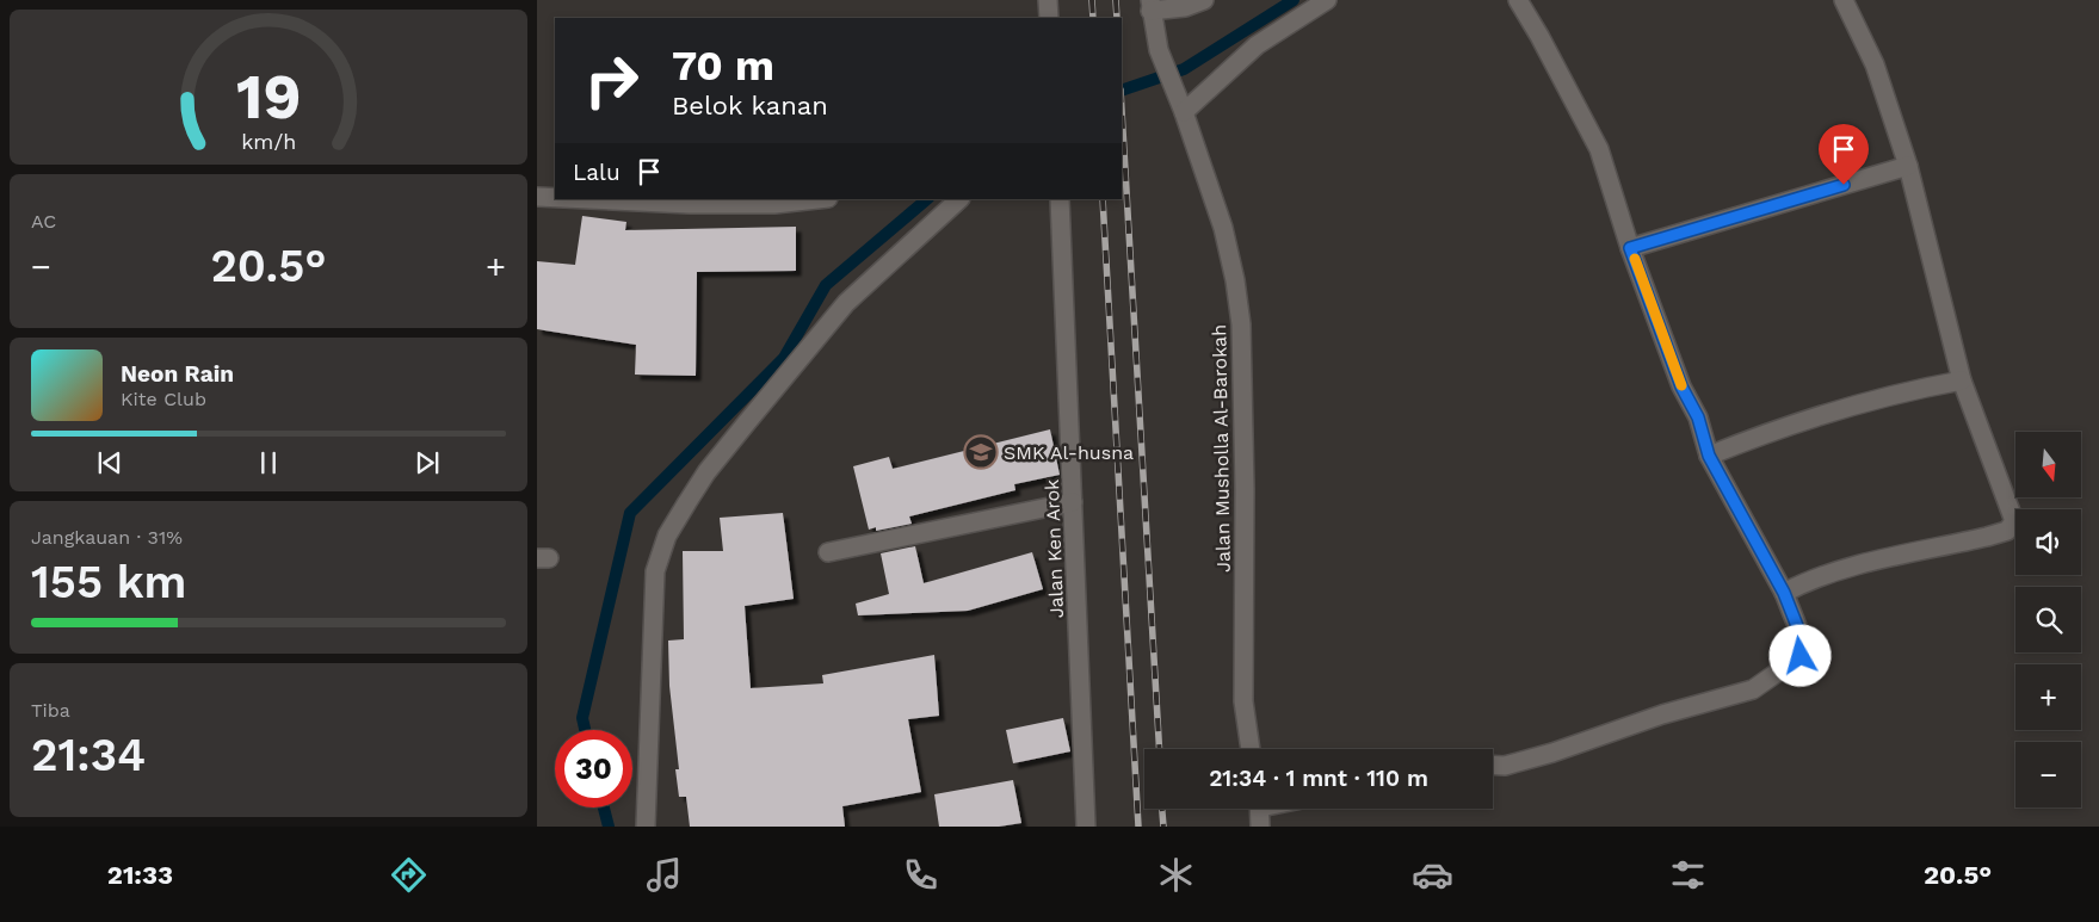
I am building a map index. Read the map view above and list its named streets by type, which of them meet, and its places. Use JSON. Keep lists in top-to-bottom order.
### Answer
{
  "streets": {
    "street": ["Jalan Musholla Al-Barokah", "Jalan Ken Arok"]
  },
  "places": {
    "school or university": ["SMK Al-husna"]
  },
  "north": "bottom",
  "page": {
    "turn": ["70 m", "Belok kanan"],
    "then": "Lalu",
    "tile": [
      "AC",
      ["Jangkauan · 31%", "155 km"],
      ["Tiba", "21:34"]
    ],
    "heat": ["−", "20.5°", "+"],
    "song": ["Neon Rain", "Kite Club"],
    "map_buttons": ["+", "−"],
    "limit": "30",
    "trip": "21:34 · 1 mnt · 110 m",
    "tabs": ["21:33", "20.5°"],
    "gauge": ["19", "km/h"]
  }
}
